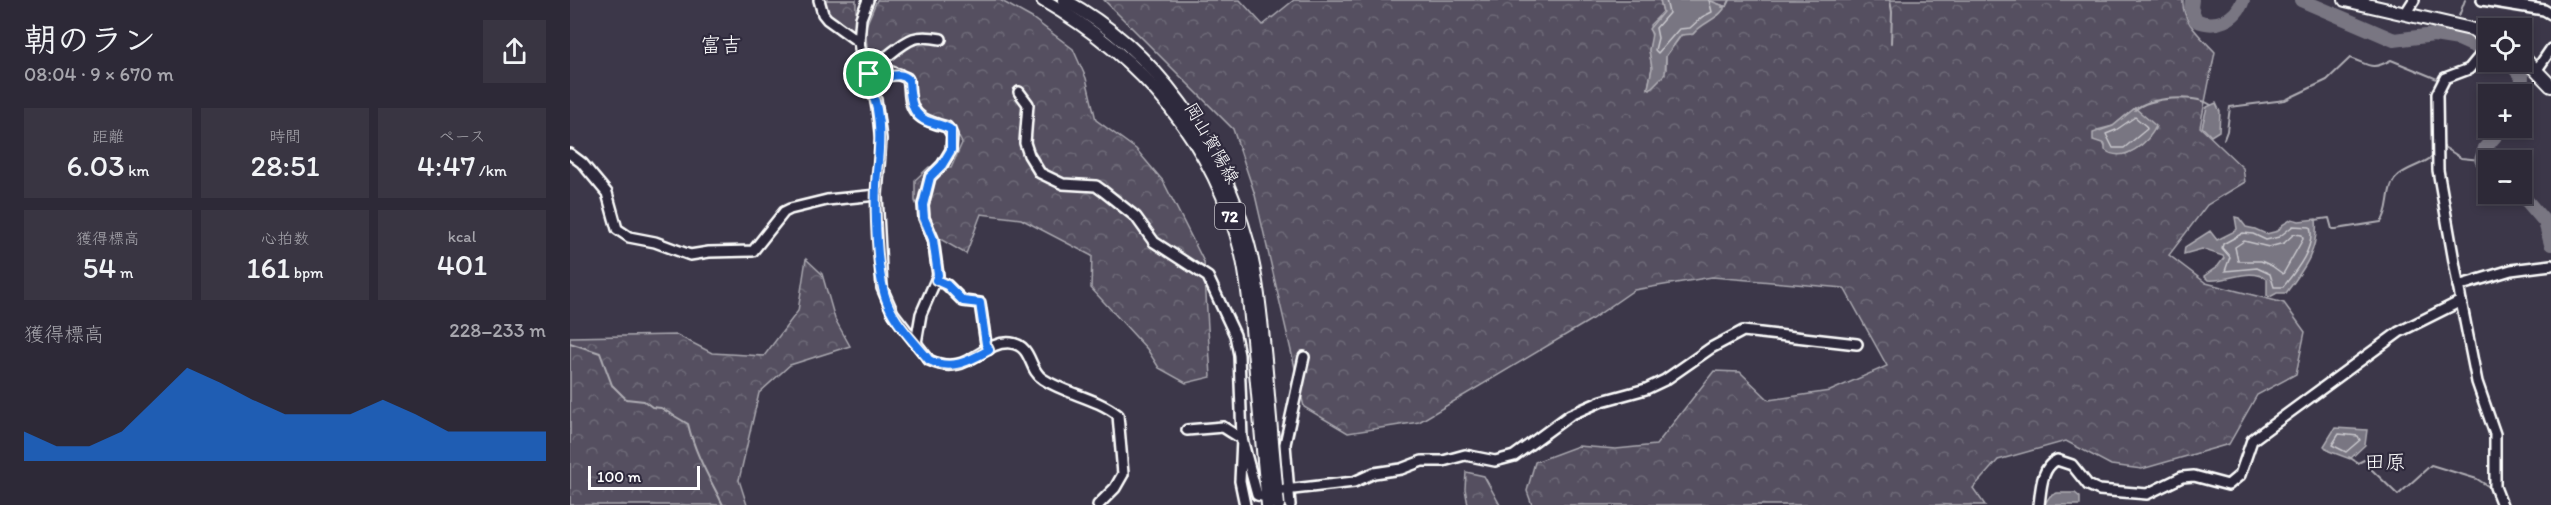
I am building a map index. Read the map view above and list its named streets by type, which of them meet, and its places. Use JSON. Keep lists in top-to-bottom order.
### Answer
{
  "streets": {
    "main road": ["岡山賀陽線", "72"]
  },
  "districts": ["富吉", "田原"],
  "scale_bar": "100 m",
  "page": {
    "heading": ["朝のラン", "08:04 · 9 × 670 m"],
    "map_buttons": ["+", "−"],
    "stats": [
      ["距離", "6.03 km"],
      ["時間", "28:51"],
      ["ペース", "4:47 /km"],
      ["獲得標高", "54 m"],
      ["心拍数", "161 bpm"],
      ["kcal", "401"]
    ],
    "chart": ["獲得標高", "228–233 m"],
    "scale": "100 m"
  }
}
